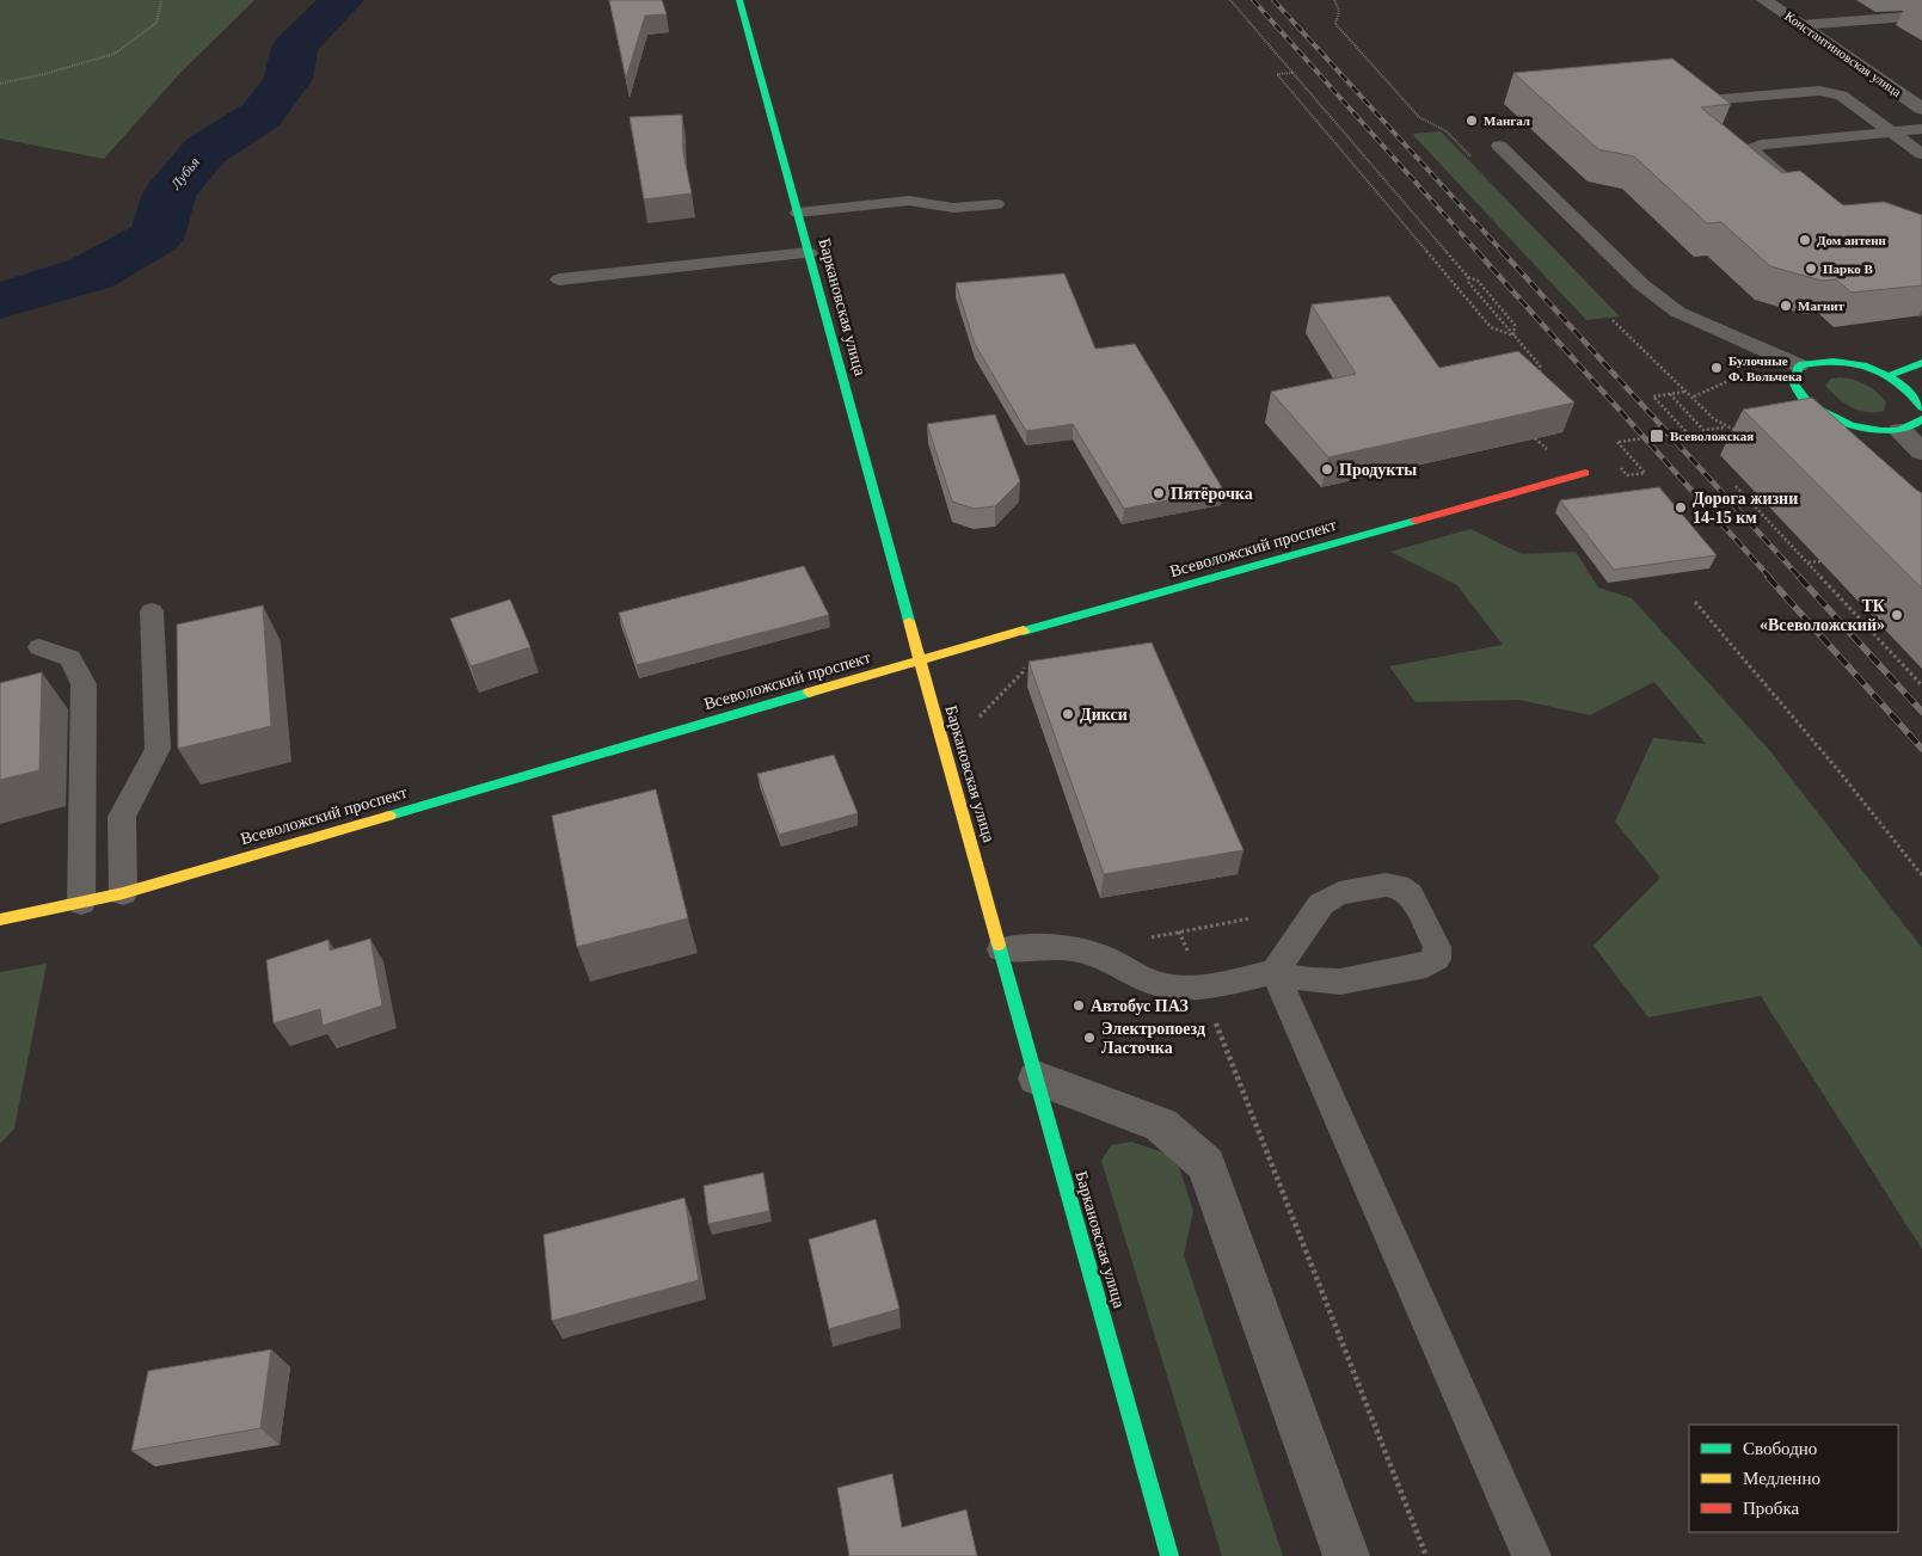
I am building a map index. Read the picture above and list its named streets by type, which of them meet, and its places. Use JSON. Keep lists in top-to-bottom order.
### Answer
{
  "streets": {
    "street": ["Константиновская улица", "Баркановская улица", "Всеволожский проспект"]
  },
  "crossings": [
    ["Баркановская улица", "Всеволожский проспект"]
  ],
  "water": ["Лубья"],
  "places": {
    "other": [
      "Мангал",
      "Дом антенн",
      "Парко В",
      "Магнит",
      "Булочные Ф. Вольчека",
      "Продукты",
      "Пятёрочка",
      "Дорога жизни 14-15 км",
      "ТК «Всеволожский»",
      "Дикси",
      "Автобус ПАЗ",
      "Электропоезд Ласточка"
    ],
    "transit": ["Всеволожская"]
  },
  "legend": ["Свободно", "Медленно", "Пробка"]
}
